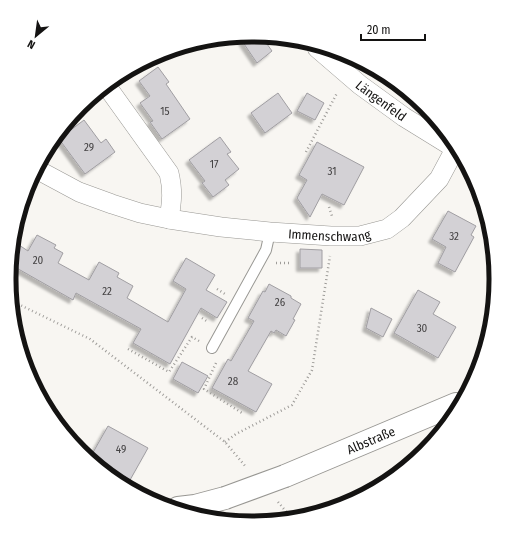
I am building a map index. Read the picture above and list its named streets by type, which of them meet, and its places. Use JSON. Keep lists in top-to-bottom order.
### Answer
{
  "streets": {
    "street": ["Längenfeld", "Immenschwang", "Albstraße"]
  },
  "house_numbers": [
    "15",
    "29",
    "17",
    "31",
    "32",
    "20",
    "22",
    "26",
    "30",
    "28",
    "49"
  ],
  "scale_bar": "20 m",
  "north": "bottom left"
}
